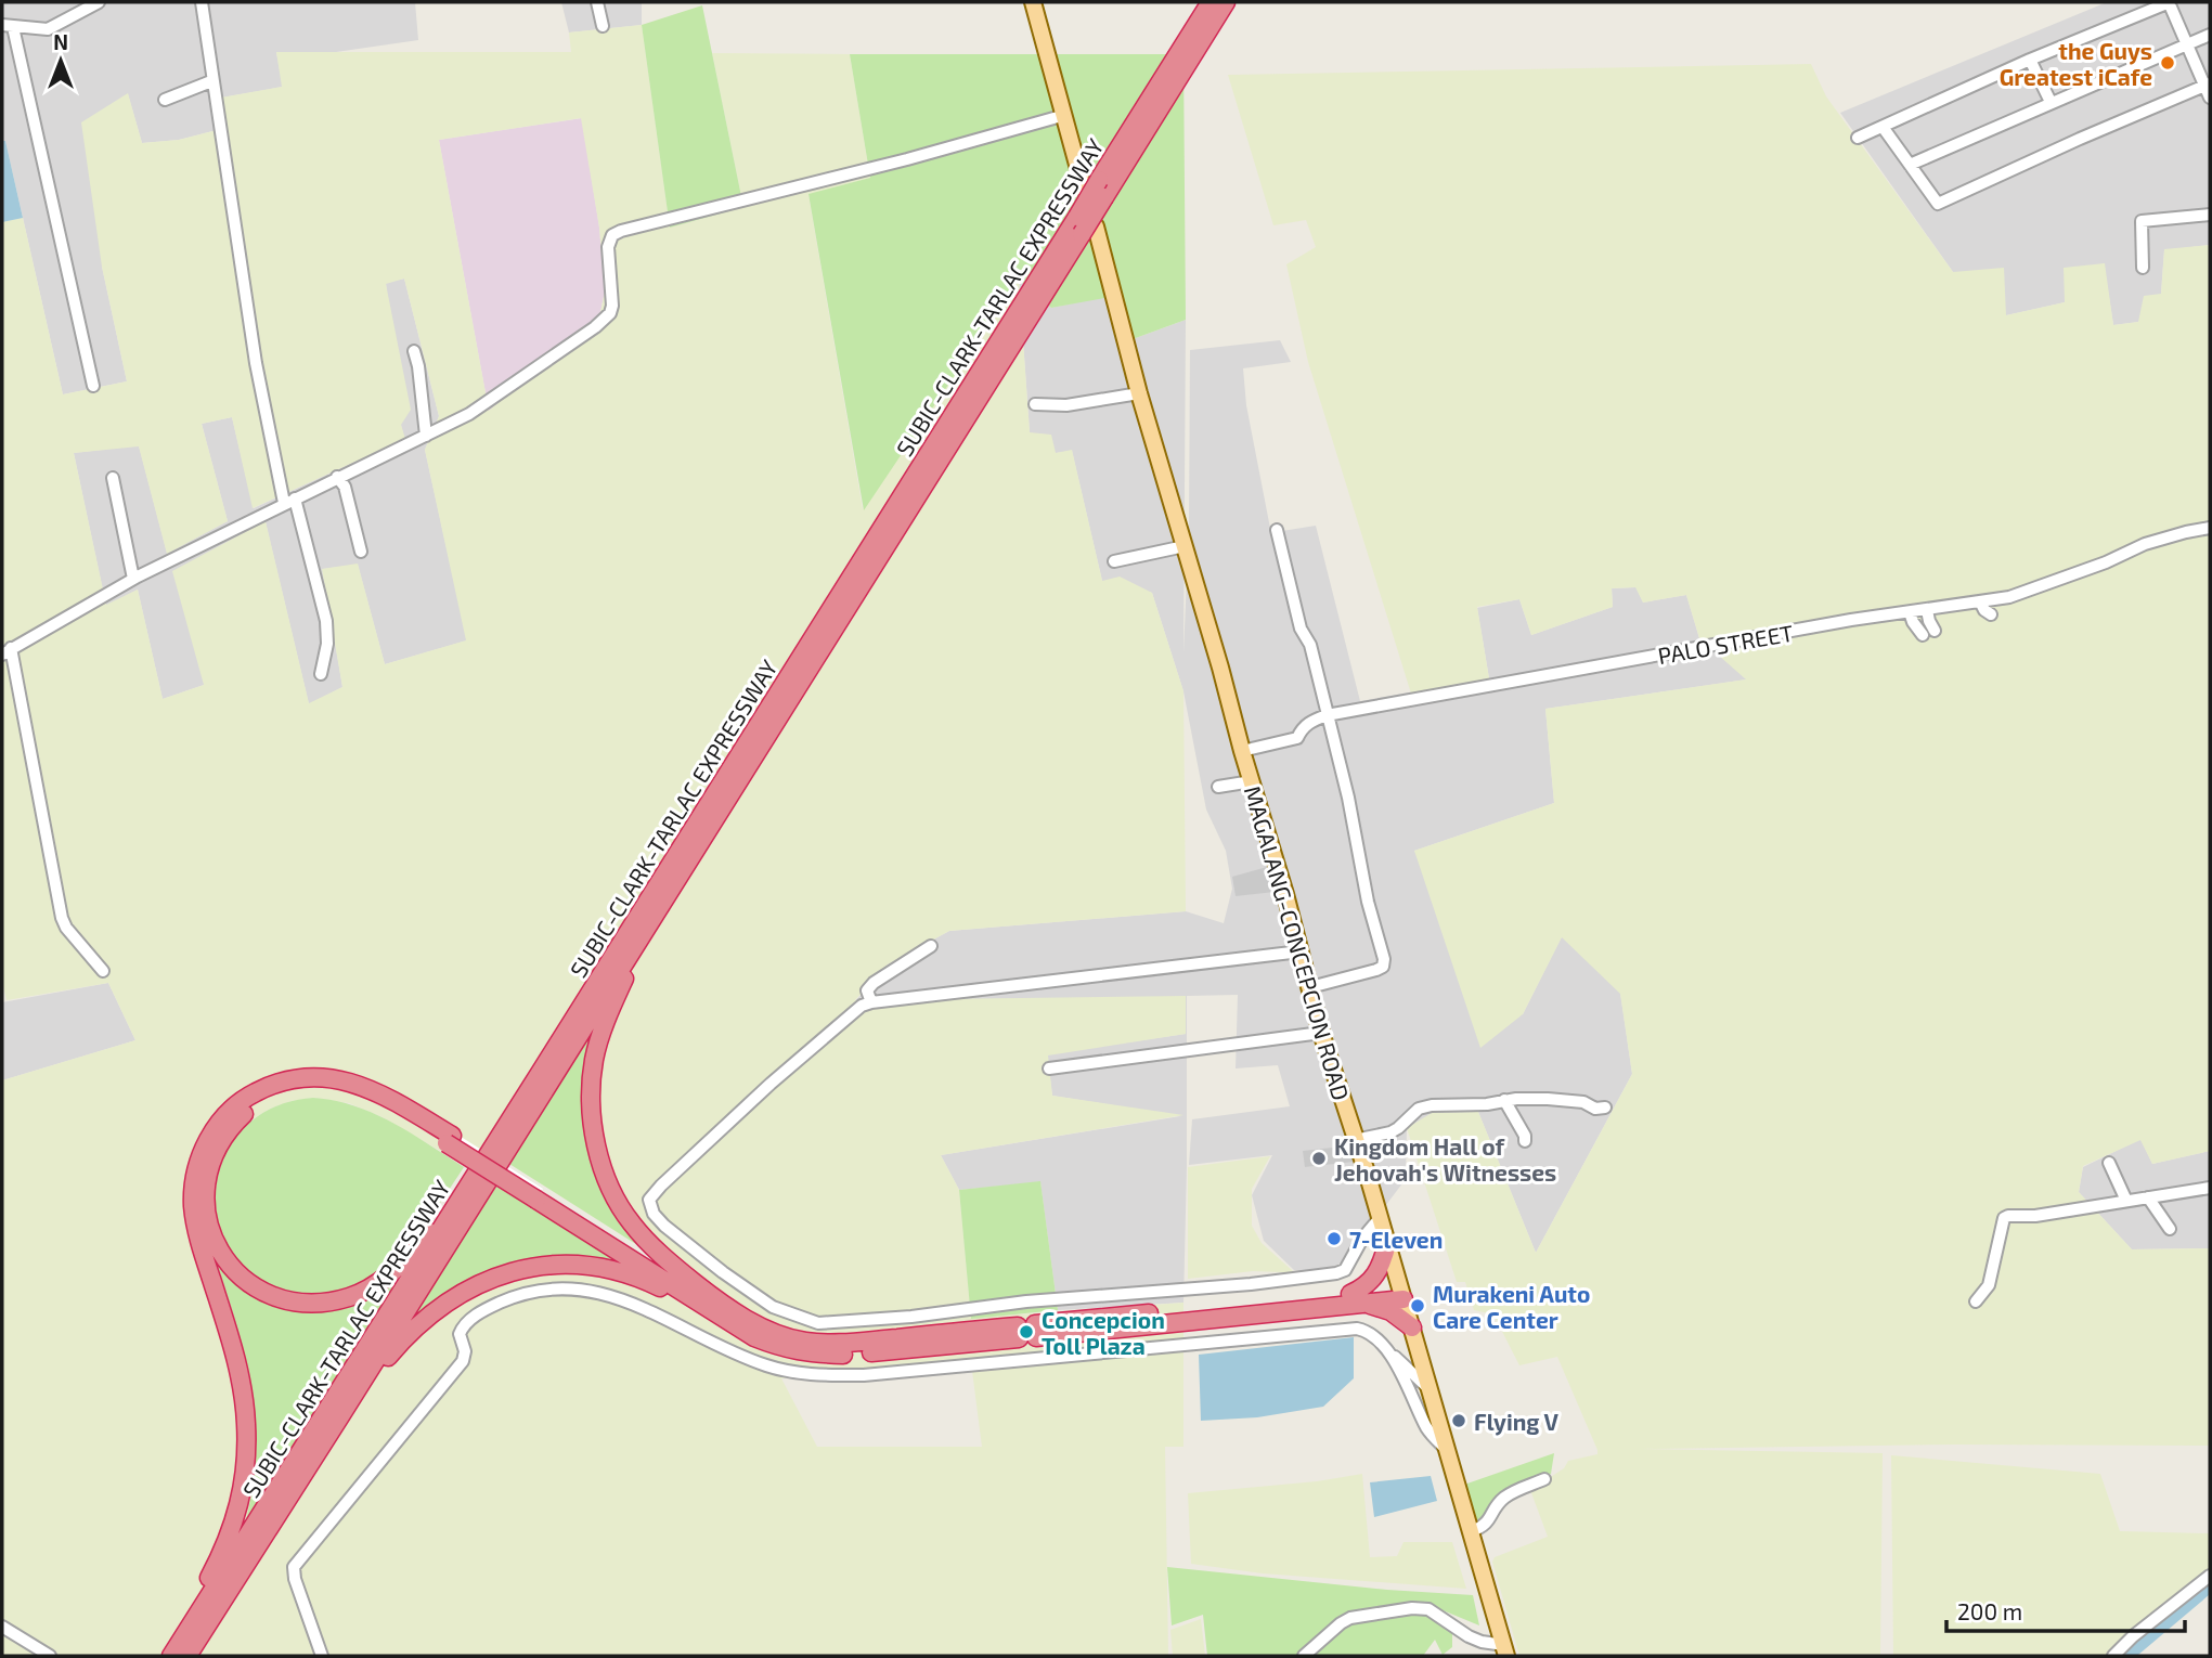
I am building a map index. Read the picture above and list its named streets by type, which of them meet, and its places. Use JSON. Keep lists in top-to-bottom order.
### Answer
{
  "streets": {
    "highway": ["SUBIC-CLARK-TARLAC EXPRESSWAY"],
    "main road": ["MAGALANG-CONCEPCION ROAD"],
    "street": ["PALO STREET"]
  },
  "crossings": [
    ["SUBIC-CLARK-TARLAC EXPRESSWAY", "MAGALANG-CONCEPCION ROAD"],
    ["PALO STREET", "MAGALANG-CONCEPCION ROAD"]
  ],
  "places": [
    "the Guys Greatest iCafe",
    "Kingdom Hall of Jehovah's Witnesses",
    "7-Eleven",
    "Murakeni Auto Care Center",
    "Concepcion Toll Plaza",
    "Flying V"
  ],
  "scale_bar": "200 m",
  "north": "top"
}
